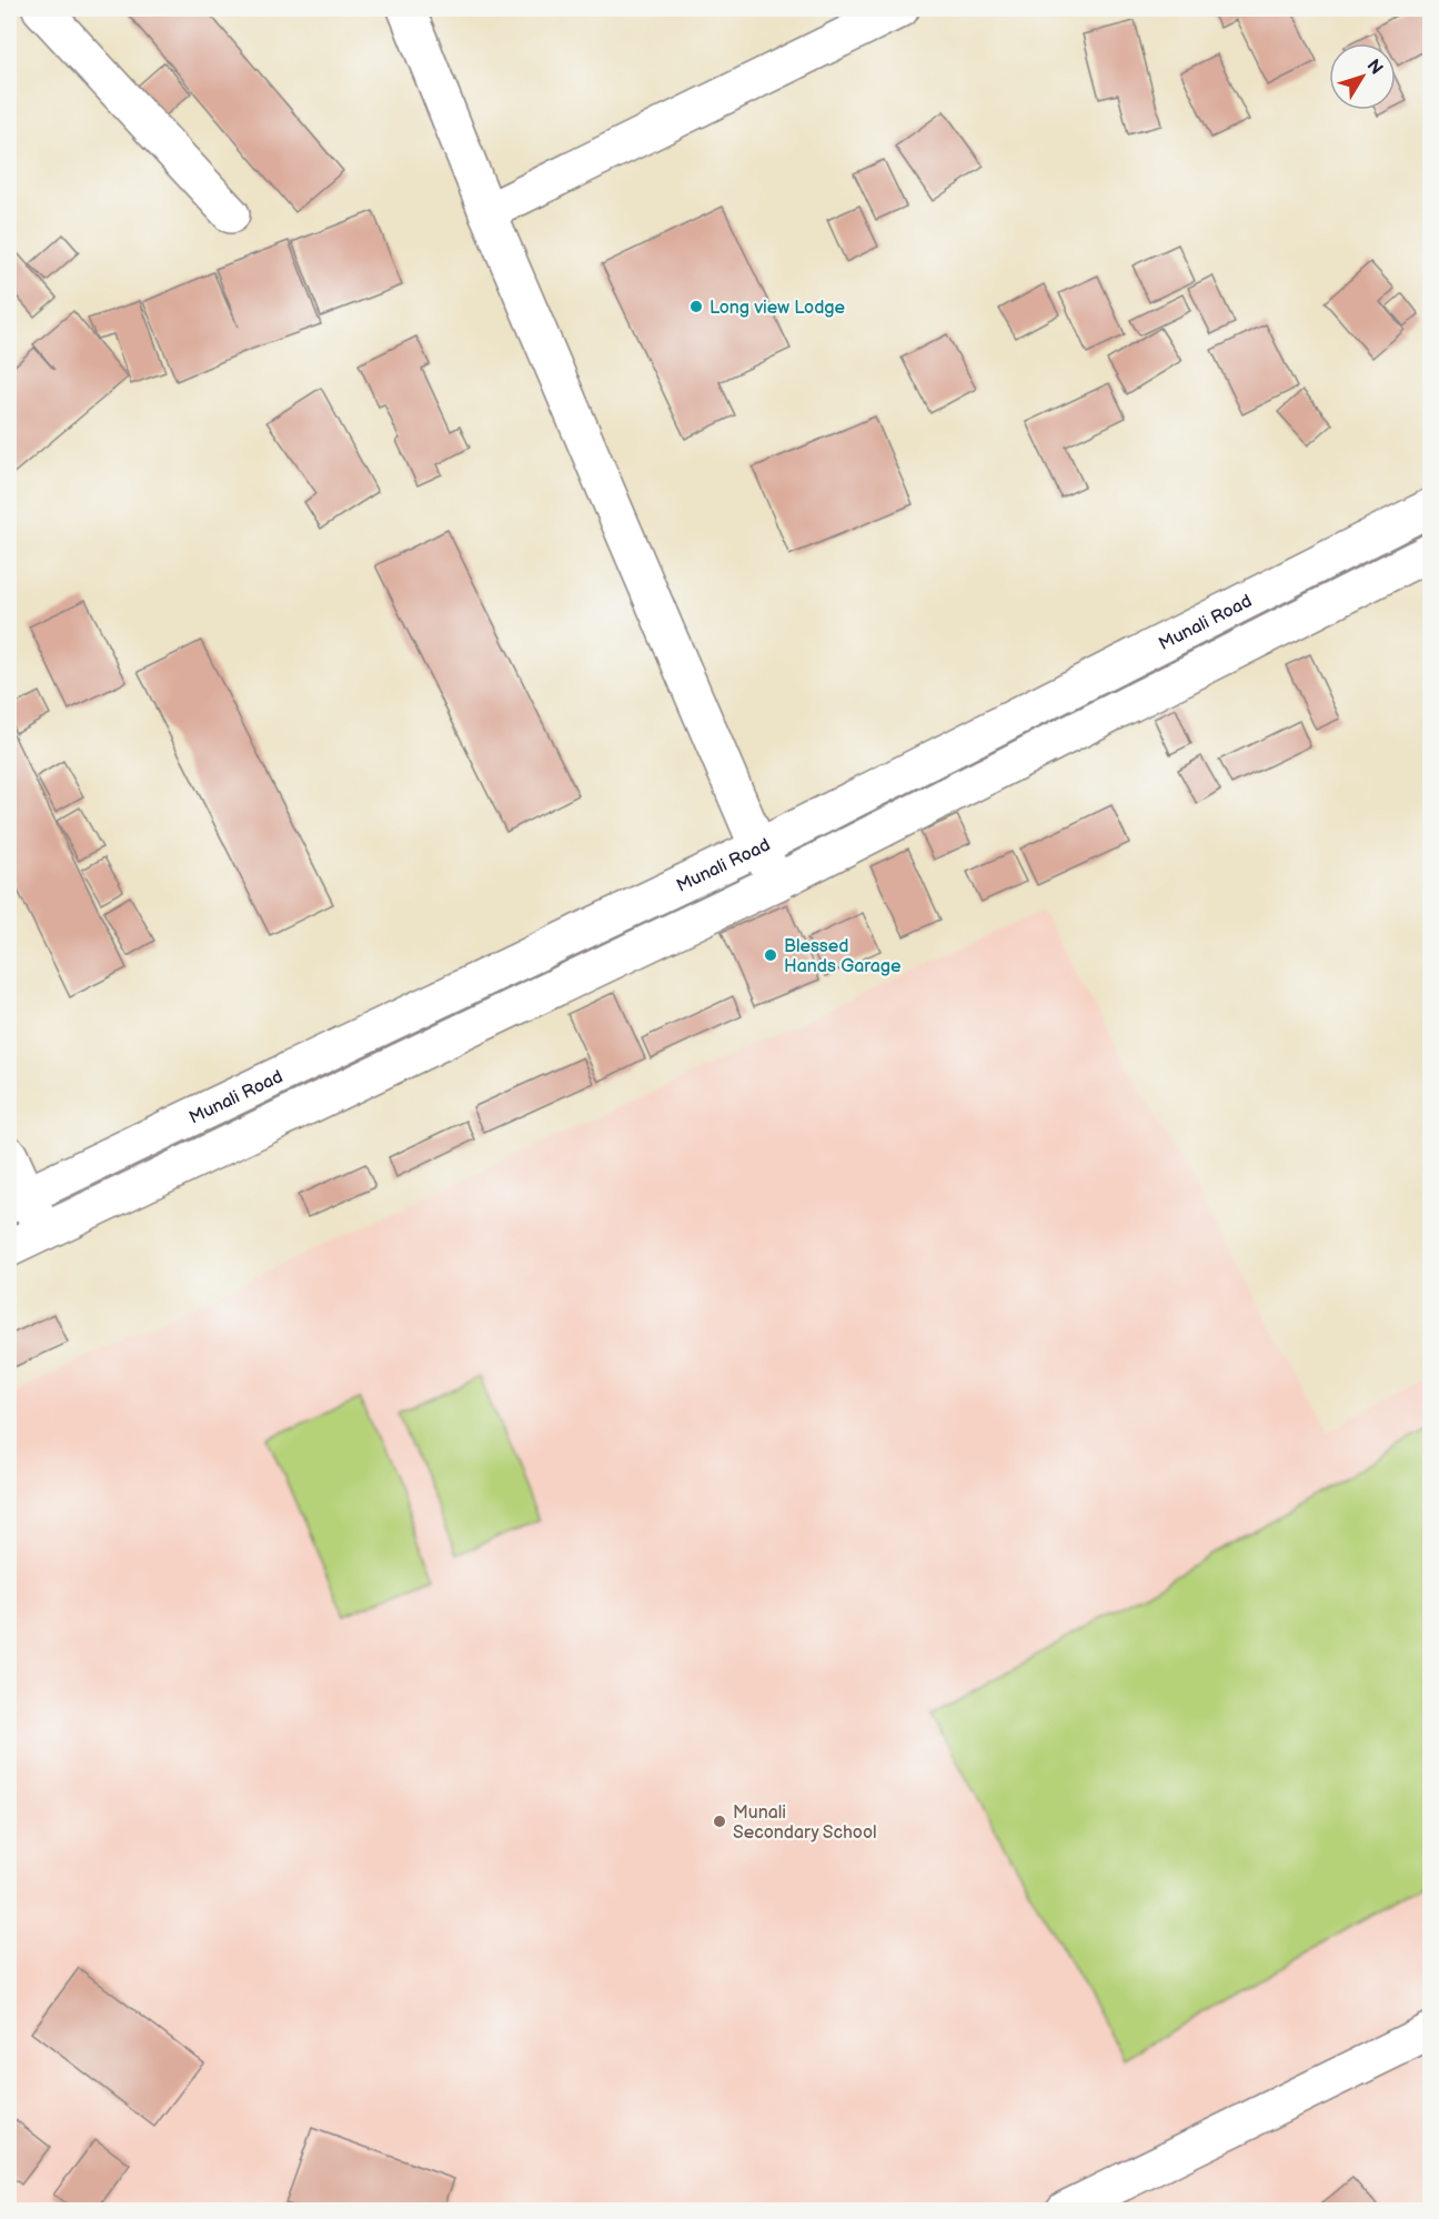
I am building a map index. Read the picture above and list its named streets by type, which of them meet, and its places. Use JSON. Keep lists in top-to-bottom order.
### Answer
{
  "streets": {
    "main road": ["Munali Road"]
  },
  "places": ["Long view Lodge", "Blessed Hands Garage", "Munali Secondary School"],
  "north": "top right"
}
